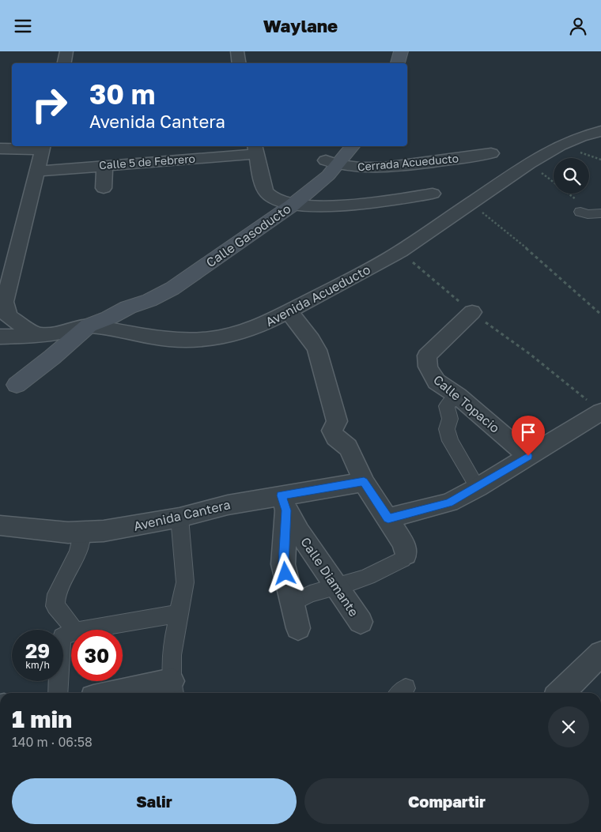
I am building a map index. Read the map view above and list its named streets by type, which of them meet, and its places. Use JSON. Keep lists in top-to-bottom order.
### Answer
{
  "streets": {
    "main road": ["Calle Gasoducto"],
    "street": [
      "Calle 5 de Febrero",
      "Cerrada Acueducto",
      "Avenida Acueducto",
      "Calle Topacio",
      "Avenida Cantera",
      "Calle Diamante"
    ]
  },
  "crossings": [
    ["Cerrada Acueducto", "Calle Gasoducto"],
    ["Calle Gasoducto", "Avenida Acueducto"],
    ["Avenida Cantera", "Calle Diamante"]
  ],
  "page": {
    "header": "Waylane",
    "turn": ["30 m", "Avenida Cantera"],
    "speed": "29 km/h",
    "limit": "30",
    "heading": ["1 min", "140 m · 06:58"],
    "buttons": ["Salir", "Compartir"]
  }
}
